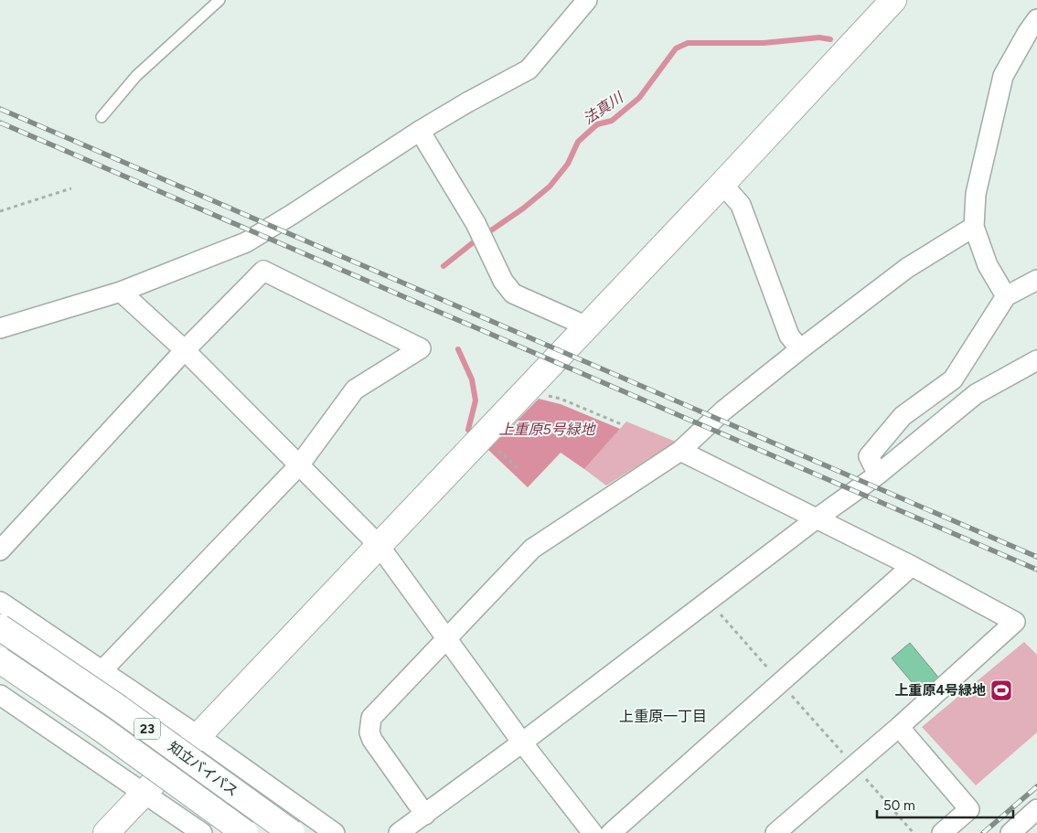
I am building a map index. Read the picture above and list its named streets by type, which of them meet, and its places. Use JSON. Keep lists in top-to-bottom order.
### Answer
{
  "streets": {
    "main road": ["23", "知立バイパス"]
  },
  "districts": ["上重原一丁目"],
  "water": ["法真川", "上重原5号緑地"],
  "places": {
    "sports": ["上重原4号緑地"]
  },
  "scale_bar": "50 m"
}
